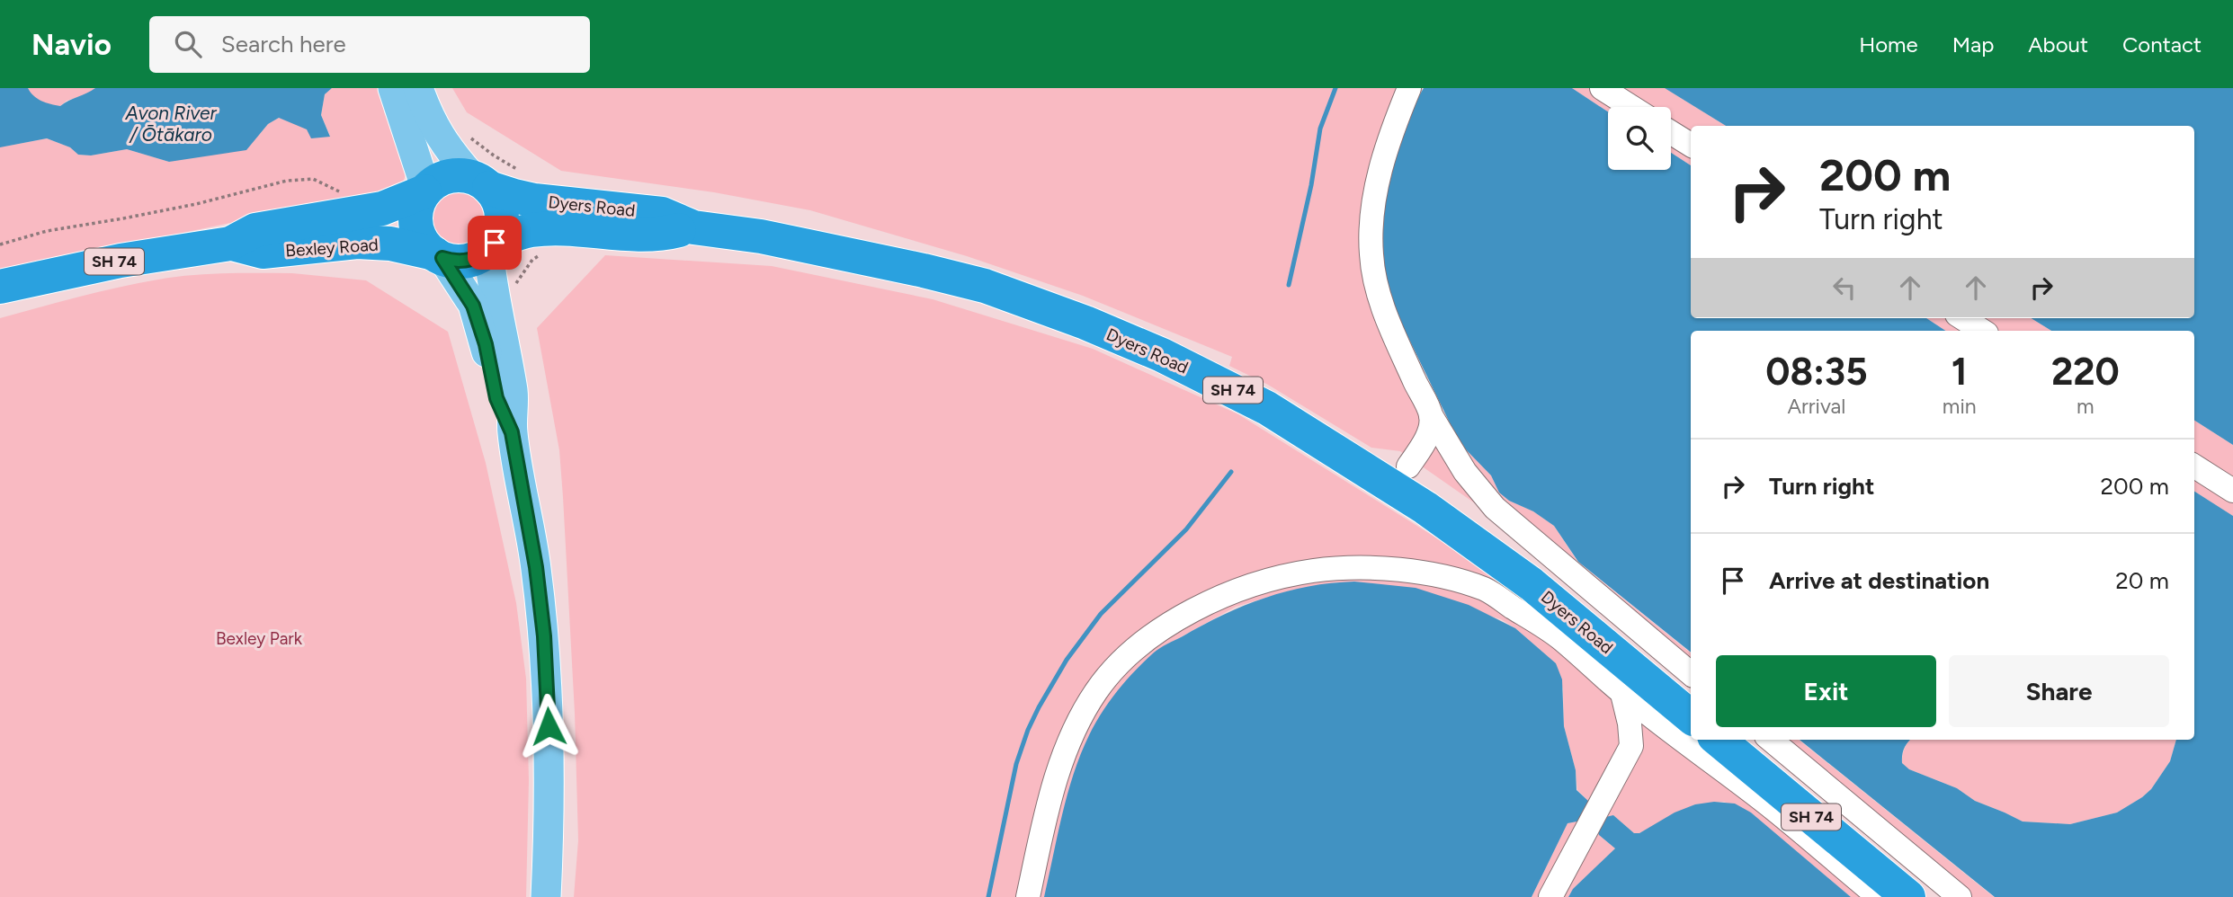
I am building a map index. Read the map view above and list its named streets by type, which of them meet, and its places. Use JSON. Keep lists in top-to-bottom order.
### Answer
{
  "streets": {
    "highway": ["Dyers Road", "Bexley Road", "SH 74"]
  },
  "crossings": [
    ["Dyers Road", "Bexley Road"],
    ["Dyers Road", "SH 74"],
    ["Bexley Road", "SH 74"]
  ],
  "water": ["Avon River / Ōtākaro"],
  "parks": ["Bexley Park"],
  "page": {
    "header": "Navio",
    "search": "Search here",
    "nav": [
      "Home",
      "Map",
      "About",
      "Contact"
    ],
    "turn": ["200 m", "Turn right"],
    "eta": [
      "08:35",
      "Arrival",
      "1",
      "min",
      "220",
      "m"
    ],
    "list": [
      {
        "name": "Turn right",
        "value": "200 m"
      },
      {
        "name": "Arrive at destination",
        "value": "20 m"
      }
    ],
    "buttons": ["Exit", "Share"]
  }
}
